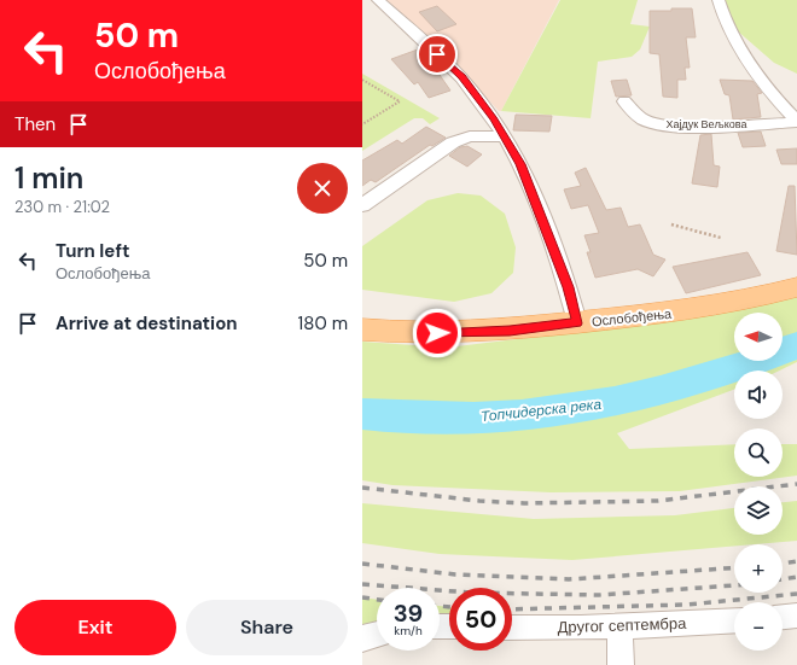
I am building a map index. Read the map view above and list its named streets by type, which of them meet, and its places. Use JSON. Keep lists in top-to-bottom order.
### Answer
{
  "streets": {
    "main road": ["Ослобођења"],
    "street": ["Хајдук Вељкова", "Другог септембра"]
  },
  "water": ["Топчидерска река"],
  "north": "left",
  "page": {
    "turn": ["50 m", "Ослобођења"],
    "then": "Then",
    "heading": ["1 min", "230 m · 21:02"],
    "list": [
      {
        "name": "Turn left",
        "note": "Ослобођења",
        "value": "50 m"
      },
      {
        "name": "Arrive at destination",
        "value": "180 m"
      }
    ],
    "map_buttons": ["+", "−"],
    "speed": "39 km/h",
    "limit": "50",
    "buttons": ["Exit", "Share"]
  }
}
